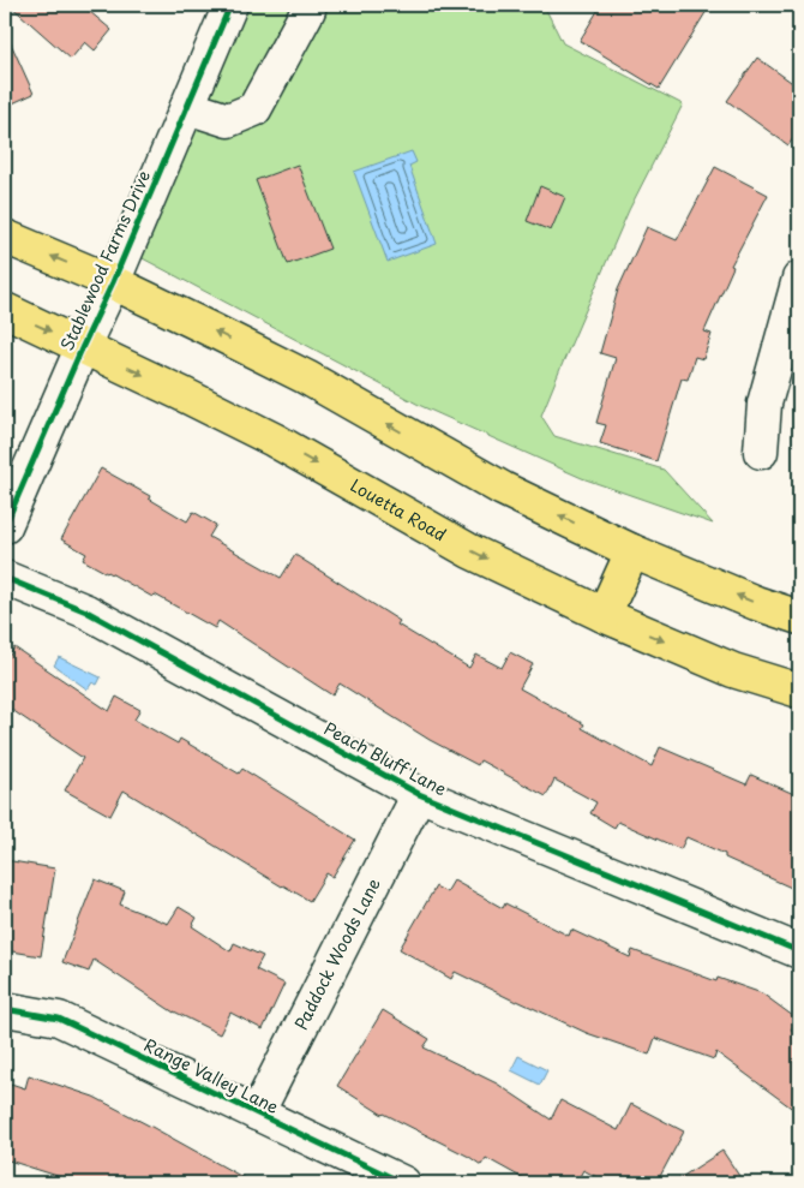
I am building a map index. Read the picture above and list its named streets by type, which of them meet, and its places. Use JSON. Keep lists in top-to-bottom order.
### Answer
{
  "streets": {
    "main road": ["Louetta Road"],
    "street": [
      "Stablewood Farms Drive",
      "Peach Bluff Lane",
      "Paddock Woods Lane",
      "Range Valley Lane"
    ]
  },
  "crossings": [
    ["Stablewood Farms Drive", "Louetta Road"],
    ["Peach Bluff Lane", "Paddock Woods Lane"],
    ["Paddock Woods Lane", "Range Valley Lane"]
  ]
}
